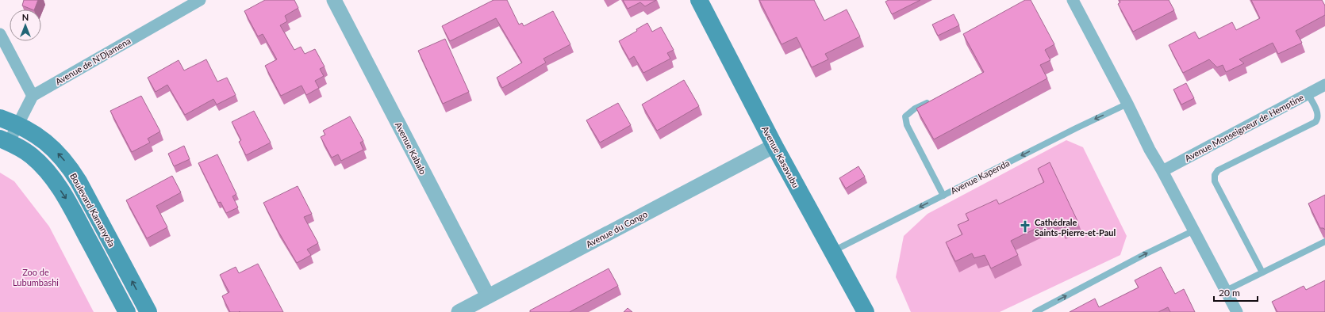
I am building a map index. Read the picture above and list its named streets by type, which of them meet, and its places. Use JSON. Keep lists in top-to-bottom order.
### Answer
{
  "streets": {
    "main road": ["Avenue Kasavubu", "Boulevard Kamanyola"],
    "street": [
      "Avenue de N'Djamena",
      "Avenue Monseigneur de Hemptine",
      "Avenue Kabalo",
      "Avenue du Congo"
    ],
    "lane": ["Avenue Kapenda"]
  },
  "crossings": [
    ["Avenue Kabalo", "Avenue du Congo"],
    ["Avenue Kasavubu", "Avenue Kapenda"],
    ["Avenue Kasavubu", "Avenue du Congo"]
  ],
  "one_way": ["Avenue Kapenda"],
  "parks": ["Zoo de Lubumbashi"],
  "places": {
    "church": ["Cathédrale Saints-Pierre-et-Paul"]
  },
  "scale_bar": "20 m",
  "north": "top"
}
